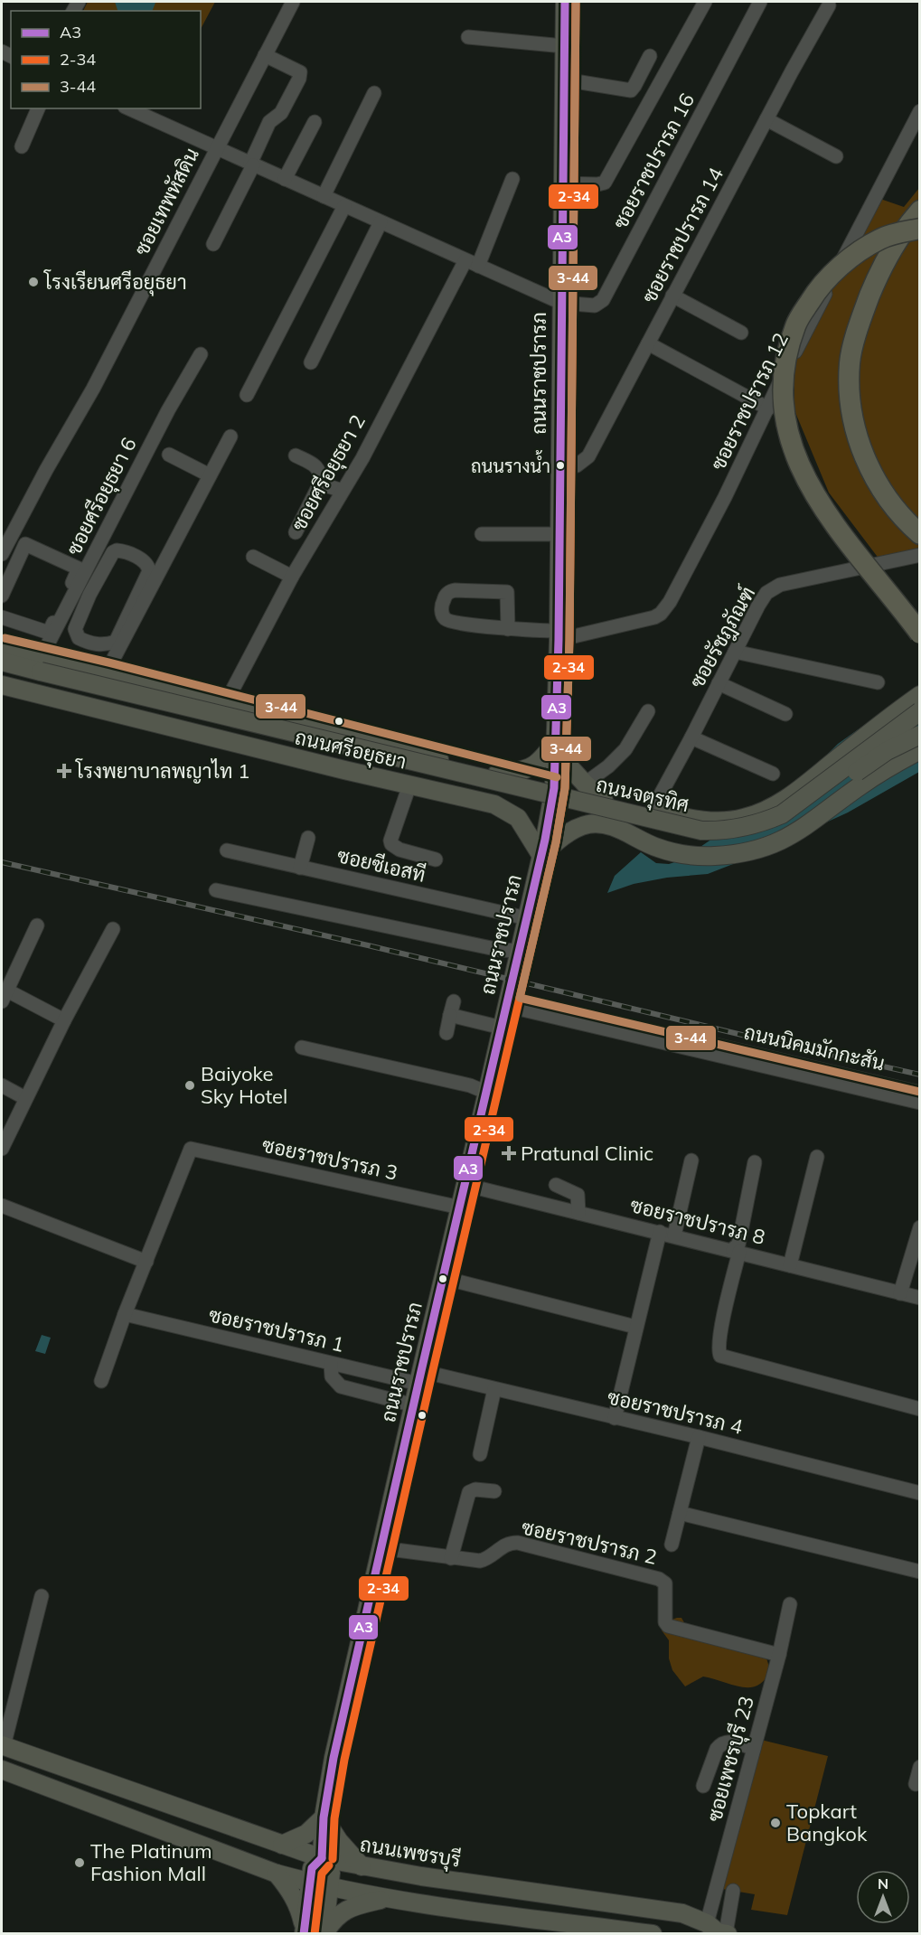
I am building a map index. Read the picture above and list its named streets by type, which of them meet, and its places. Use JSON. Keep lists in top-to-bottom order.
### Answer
{
  "streets": {
    "main road": [
      "ถนนราชปรารภ",
      "ถนนศรีอยุธยา",
      "ถนนจตุรทิศ",
      "ถนนเพชรบุรี"
    ],
    "street": [
      "ซอยราชปรารภ 16",
      "ซอยเทพหัสดิน",
      "ซอยราชปรารภ 14",
      "ซอยราชปรารภ 12",
      "ซอยศรีอยุธยา 2",
      "ซอยศรีอยุธยา 6",
      "ซอยรัชฎภัณฑ์",
      "ซอยซีเอสที",
      "ถนนนิคมมักกะสัน",
      "ซอยราชปรารภ 3",
      "ซอยราชปรารภ 8",
      "ซอยราชปรารภ 1",
      "ซอยราชปรารภ 4",
      "ซอยราชปรารภ 2",
      "ซอยเพชรบุรี 23"
    ]
  },
  "crossings": [
    ["ซอยราชปรารภ 16", "ถนนราชปรารภ"],
    ["ซอยราชปรารภ 14", "ถนนราชปรารภ"],
    ["ถนนราชปรารภ", "ซอยราชปรารภ 12"],
    ["ถนนราชปรารภ", "ถนนศรีอยุธยา"],
    ["ถนนราชปรารภ", "ถนนจตุรทิศ"],
    ["ถนนราชปรารภ", "ซอยซีเอสที"],
    ["ถนนราชปรารภ", "ถนนนิคมมักกะสัน"],
    ["ถนนราชปรารภ", "ซอยราชปรารภ 3"],
    ["ถนนราชปรารภ", "ซอยราชปรารภ 8"],
    ["ถนนราชปรารภ", "ซอยราชปรารภ 1"],
    ["ถนนราชปรารภ", "ซอยราชปรารภ 4"],
    ["ถนนราชปรารภ", "ซอยราชปรารภ 2"],
    ["ถนนราชปรารภ", "ถนนเพชรบุรี"],
    ["ซอยศรีอยุธยา 2", "ถนนศรีอยุธยา"],
    ["ซอยศรีอยุธยา 6", "ถนนศรีอยุธยา"],
    ["ซอยศรีอยุธยา 6", "ถนนจตุรทิศ"],
    ["ซอยรัชฎภัณฑ์", "ถนนจตุรทิศ"],
    ["ถนนศรีอยุธยา", "ถนนจตุรทิศ"],
    ["ซอยราชปรารภ 1", "ซอยราชปรารภ 4"],
    ["ซอยราชปรารภ 2", "ซอยเพชรบุรี 23"],
    ["ซอยเพชรบุรี 23", "ถนนเพชรบุรี"]
  ],
  "places": {
    "other": [
      "โรงเรียนศรีอยุธยา",
      "ถนนรางน้ำ",
      "Baiyoke Sky Hotel",
      "Topkart Bangkok",
      "The Platinum Fashion Mall"
    ],
    "health": ["โรงพยาบาลพญาไท 1", "Pratunal Clinic"]
  },
  "lines": ["transit line A3", "transit line 2-34", "transit line 3-44"],
  "legend": ["A3", "2-34", "3-44"],
  "north": "top"
}
